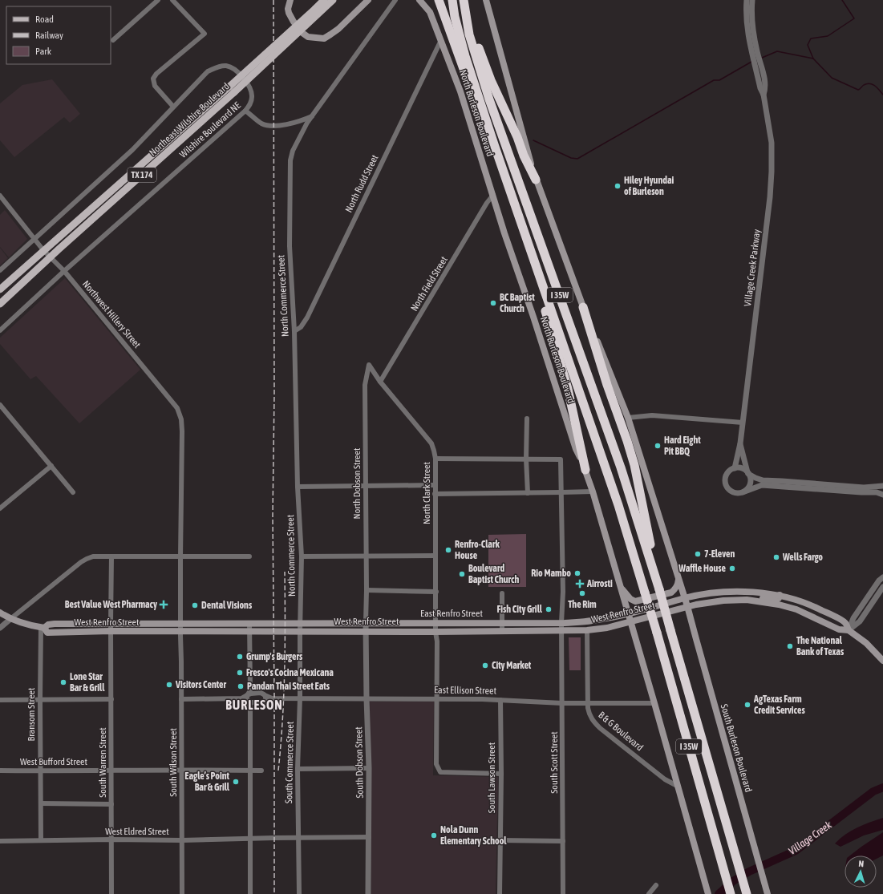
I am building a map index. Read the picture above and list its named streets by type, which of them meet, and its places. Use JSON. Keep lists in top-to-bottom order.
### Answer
{
  "streets": {
    "highway": ["I 35W"],
    "main road": [
      "North Burleson Boulevard",
      "Northeast Wilshire Boulevard",
      "TX 174",
      "West Renfro Street",
      "East Renfro Street",
      "South Burleson Boulevard"
    ],
    "street": [
      "Wilshire Boulevard NE",
      "North Rudd Street",
      "Village Creek Parkway",
      "North Field Street",
      "North Commerce Street",
      "Northwest Hillery Street",
      "North Dobson Street",
      "North Clark Street",
      "East Ellison Street",
      "Bransom Street",
      "B & G Boulevard",
      "West Bufford Street",
      "South Warren Street",
      "South Wilson Street",
      "South Commerce Street",
      "South Dobson Street",
      "South Scott Street",
      "South Lawson Street",
      "West Eldred Street"
    ]
  },
  "crossings": [
    ["North Burleson Boulevard", "North Rudd Street"],
    ["North Burleson Boulevard", "North Field Street"],
    ["North Burleson Boulevard", "West Renfro Street"],
    ["North Burleson Boulevard", "East Renfro Street"],
    ["Northeast Wilshire Boulevard", "Northwest Hillery Street"],
    ["Wilshire Boulevard NE", "Northwest Hillery Street"],
    ["North Rudd Street", "North Commerce Street"],
    ["North Field Street", "North Dobson Street"],
    ["North Field Street", "North Clark Street"],
    ["North Commerce Street", "West Renfro Street"],
    ["North Commerce Street", "East Renfro Street"],
    ["North Commerce Street", "South Commerce Street"],
    ["Northwest Hillery Street", "South Wilson Street"],
    ["North Dobson Street", "North Clark Street"],
    ["North Dobson Street", "East Renfro Street"],
    ["North Dobson Street", "South Dobson Street"],
    ["North Clark Street", "West Renfro Street"],
    ["North Clark Street", "East Renfro Street"],
    ["North Clark Street", "East Ellison Street"],
    ["North Clark Street", "South Lawson Street"],
    ["West Renfro Street", "East Renfro Street"],
    ["West Renfro Street", "Bransom Street"],
    ["West Renfro Street", "B & G Boulevard"],
    ["West Renfro Street", "South Burleson Boulevard"],
    ["West Renfro Street", "South Warren Street"],
    ["West Renfro Street", "South Wilson Street"],
    ["West Renfro Street", "South Commerce Street"],
    ["West Renfro Street", "South Dobson Street"],
    ["West Renfro Street", "South Scott Street"],
    ["East Renfro Street", "South Dobson Street"],
    ["East Renfro Street", "South Scott Street"],
    ["East Ellison Street", "B & G Boulevard"],
    ["East Ellison Street", "South Commerce Street"],
    ["East Ellison Street", "South Dobson Street"],
    ["East Ellison Street", "South Scott Street"],
    ["East Ellison Street", "South Lawson Street"],
    ["Bransom Street", "West Bufford Street"],
    ["Bransom Street", "West Eldred Street"],
    ["West Bufford Street", "South Warren Street"],
    ["West Bufford Street", "South Wilson Street"],
    ["South Warren Street", "West Eldred Street"],
    ["South Wilson Street", "West Eldred Street"],
    ["South Commerce Street", "West Eldred Street"],
    ["South Dobson Street", "West Eldred Street"]
  ],
  "districts": ["BURLESON"],
  "water": ["Village Creek"],
  "places": {
    "other": [
      "Hiley Hyundai of Burleson",
      "BC Baptist Church",
      "Hard Eight Pit BBQ",
      "Renfro-Clark House",
      "7-Eleven",
      "Wells Fargo",
      "Waffle House",
      "Rio Mambo",
      "Boulevard Baptist Church",
      "The Rim",
      "Dental Visions",
      "Fish City Grill",
      "The National Bank of Texas",
      "Grump's Burgers",
      "City Market",
      "Fresco's Cocina Mexicana",
      "Lone Star Bar & Grill",
      "Visitors Center",
      "Pandan Thai Street Eats",
      "AgTexas Farm Credit Services",
      "Eagle’s Point Bar & Grill",
      "Nola Dunn Elementary School"
    ],
    "health": ["Airrosti", "Best Value West Pharmacy"]
  },
  "legend": ["Road", "Railway", "Park"],
  "north": "top"
}
